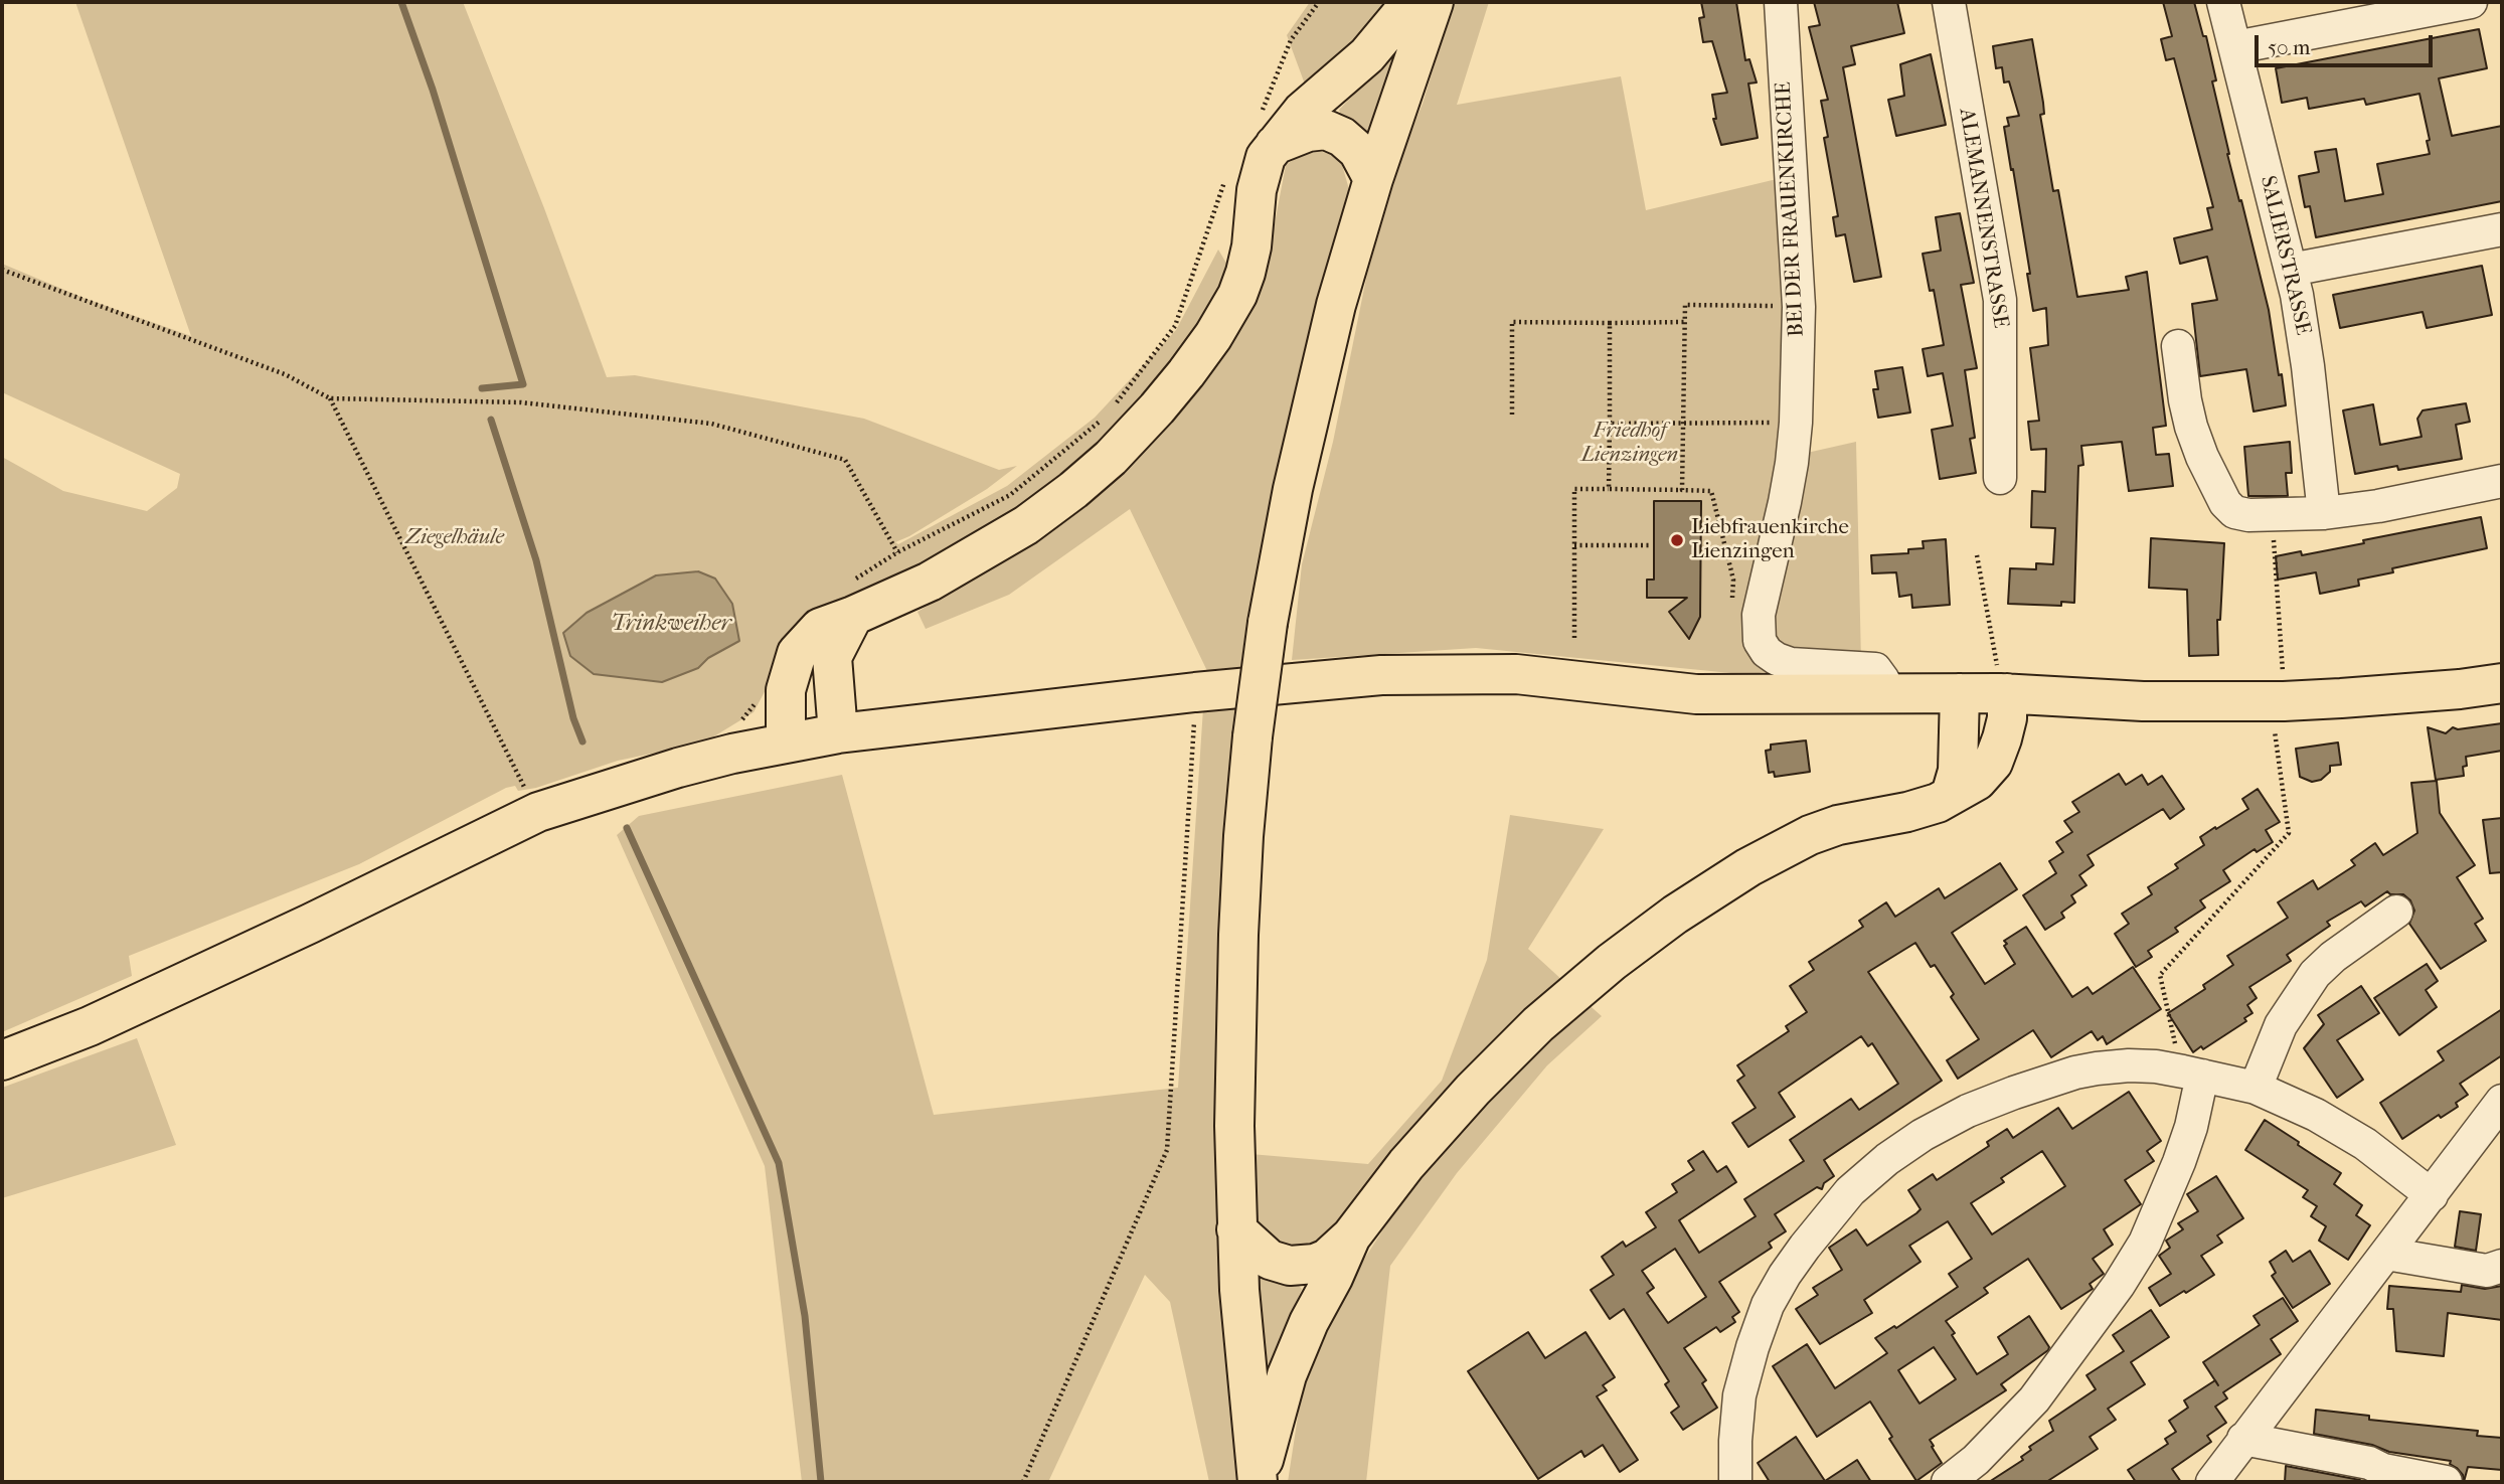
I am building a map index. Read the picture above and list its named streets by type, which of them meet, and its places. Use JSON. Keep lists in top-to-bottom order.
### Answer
{
  "streets": {
    "street": ["BEI DER FRAUENKIRCHE", "ALEMANNENSTRASSE", "SALIERSTRASSE"]
  },
  "water": ["Trinkweiher"],
  "parks": ["Friedhof Lienzingen", "Ziegelhäule"],
  "places": ["Liebfrauenkirche Lienzingen"],
  "scale_bar": "50 m"
}
